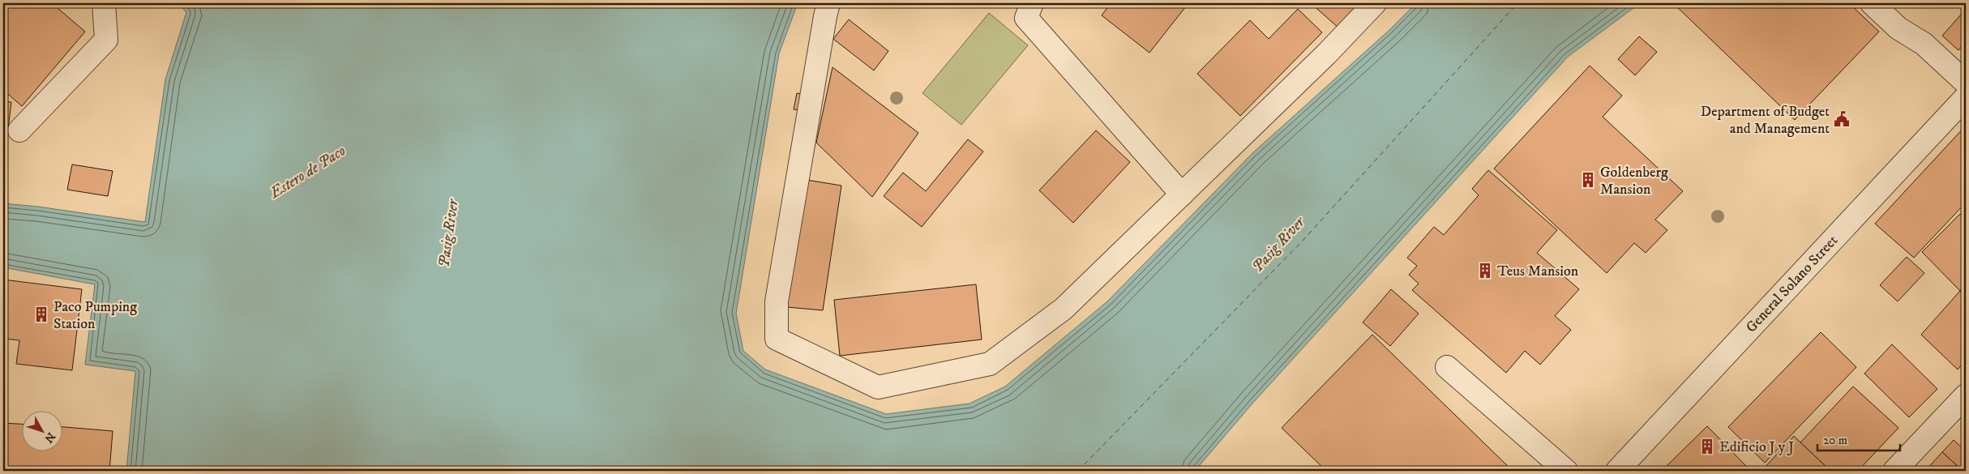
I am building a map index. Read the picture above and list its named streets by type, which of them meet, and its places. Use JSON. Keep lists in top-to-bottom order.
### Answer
{
  "streets": {
    "street": ["General Solano Street"]
  },
  "water": ["Estero de Paco", "Pasig River"],
  "places": {
    "public building": ["Department of Budget and Management"],
    "building": [
      "Goldenberg Mansion",
      "Teus Mansion",
      "Paco Pumping Station",
      "Edificio J y J"
    ]
  },
  "scale_bar": "20 m",
  "north": "bottom right"
}
